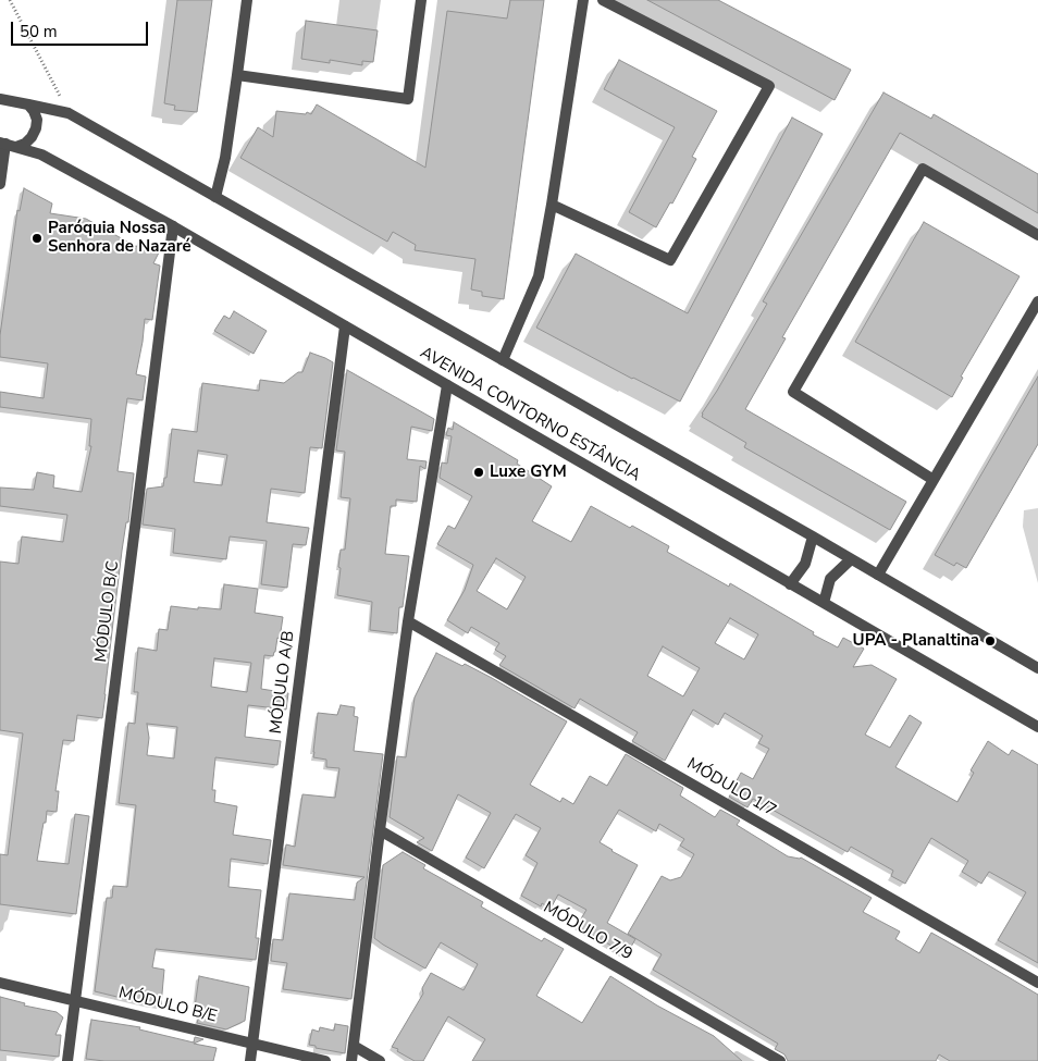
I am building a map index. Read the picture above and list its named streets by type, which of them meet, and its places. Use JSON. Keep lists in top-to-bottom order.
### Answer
{
  "streets": {
    "street": [
      "AVENIDA CONTORNO ESTÂNCIA",
      "MÓDULO B/C",
      "MÓDULO A/B",
      "MÓDULO 1/7",
      "MÓDULO 7/9",
      "MÓDULO B/E"
    ]
  },
  "crossings": [
    ["AVENIDA CONTORNO ESTÂNCIA", "MÓDULO B/C"],
    ["AVENIDA CONTORNO ESTÂNCIA", "MÓDULO A/B"],
    ["MÓDULO B/C", "MÓDULO B/E"],
    ["MÓDULO A/B", "MÓDULO B/E"]
  ],
  "places": ["Paróquia Nossa Senhora de Nazaré", "Luxe GYM", "UPA - Planaltina"],
  "scale_bar": "50 m"
}
